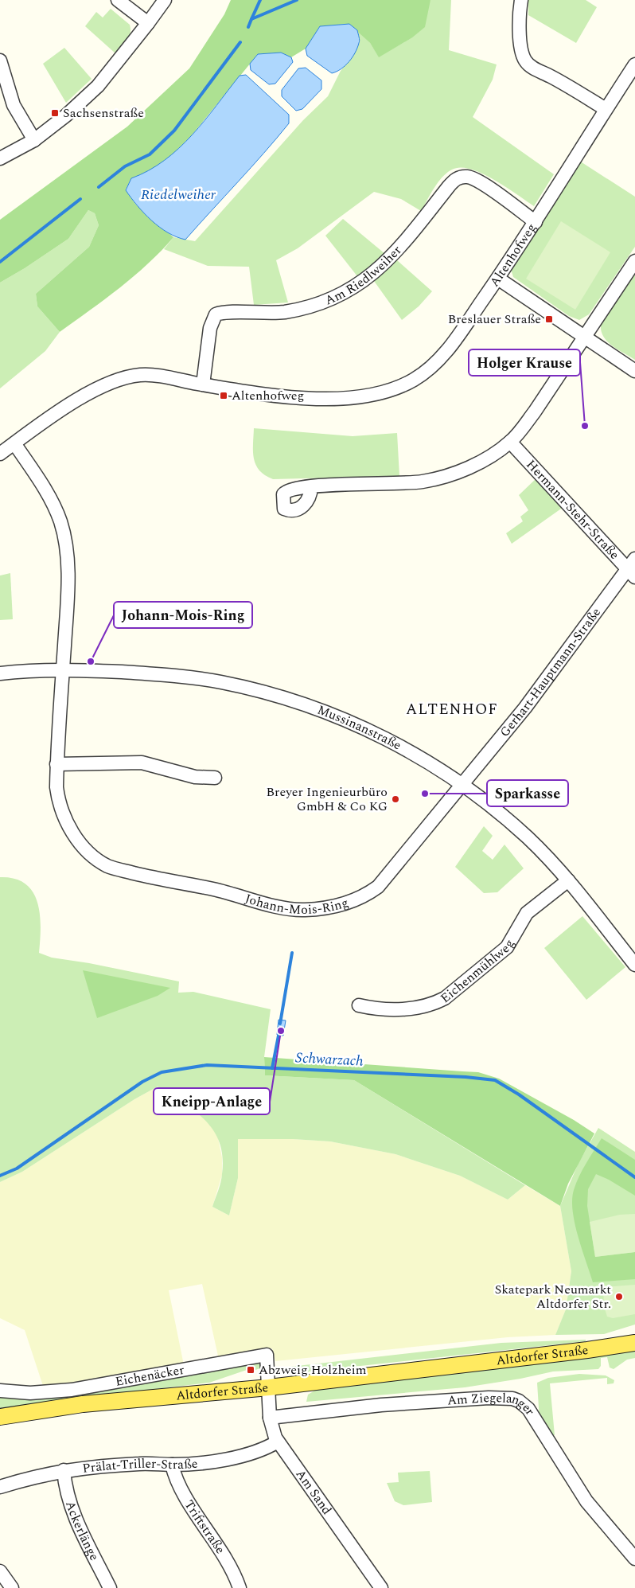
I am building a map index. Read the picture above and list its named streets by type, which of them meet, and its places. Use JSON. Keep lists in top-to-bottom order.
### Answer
{
  "streets": {
    "main road": ["Altdorfer Straße"],
    "street": [
      "Altenhofweg",
      "Am Riedlweiher",
      "Hermann-Stehr-Straße",
      "Gerhart-Hauptmann-Straße",
      "Mussinanstraße",
      "Johann-Mois-Ring",
      "Eichenmühlweg",
      "Eichenäcker",
      "Am Ziegelanger",
      "Prälat-Triller-Straße",
      "Am Sand",
      "Triftstraße",
      "Ackerlänge"
    ]
  },
  "crossings": [
    ["Altenhofweg", "Am Riedlweiher"],
    ["Altenhofweg", "Johann-Mois-Ring"],
    ["Hermann-Stehr-Straße", "Gerhart-Hauptmann-Straße"],
    ["Gerhart-Hauptmann-Straße", "Mussinanstraße"],
    ["Gerhart-Hauptmann-Straße", "Johann-Mois-Ring"],
    ["Mussinanstraße", "Johann-Mois-Ring"],
    ["Mussinanstraße", "Eichenmühlweg"],
    ["Altdorfer Straße", "Eichenäcker"],
    ["Altdorfer Straße", "Am Sand"],
    ["Eichenäcker", "Am Sand"],
    ["Am Ziegelanger", "Am Sand"],
    ["Prälat-Triller-Straße", "Am Sand"],
    ["Prälat-Triller-Straße", "Triftstraße"],
    ["Prälat-Triller-Straße", "Ackerlänge"]
  ],
  "districts": ["ALTENHOF"],
  "water": ["Riedelweiher", "Schwarzach"],
  "places": {
    "transit": [
      "Sachsenstraße",
      "Breslauer Straße",
      "Altenhofweg",
      "Abzweig Holzheim"
    ],
    "other": [
      "Holger Krause",
      "Johann-Mois-Ring",
      "Sparkasse",
      "Breyer Ingenieurbüro GmbH & Co KG",
      "Kneipp-Anlage",
      "Skatepark Neumarkt Altdorfer Str."
    ]
  }
}
